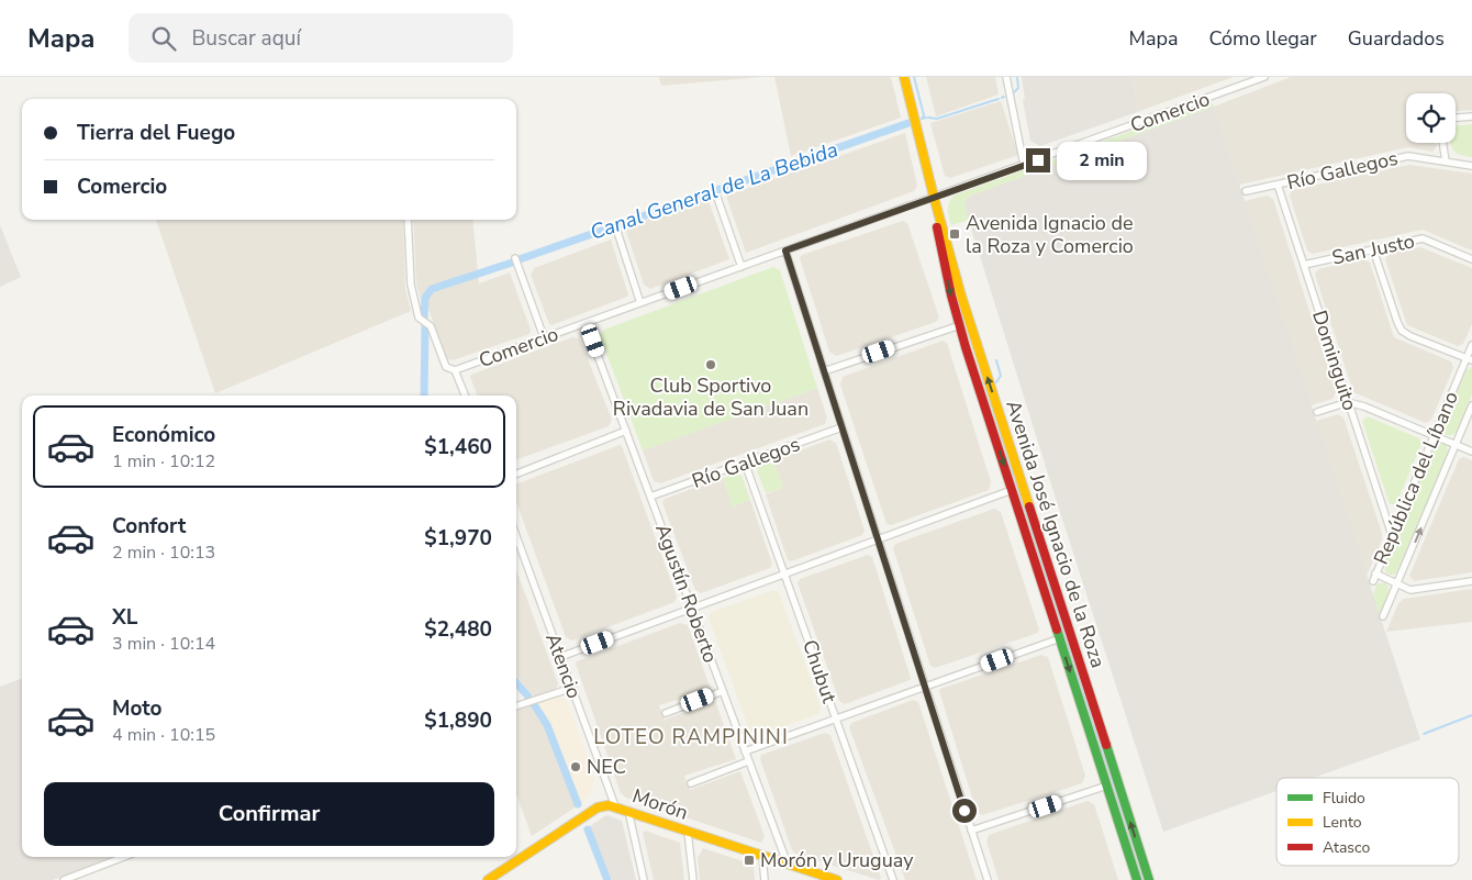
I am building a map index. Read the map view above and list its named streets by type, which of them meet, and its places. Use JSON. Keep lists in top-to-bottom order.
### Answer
{
  "streets": {
    "main road": ["Avenida José Ignacio de la Roza", "Morón"],
    "street": [
      "Comercio",
      "Río Gallegos",
      "San Justo",
      "Dominguito",
      "República del Líbano",
      "Agustín Roberto",
      "Atencio",
      "Chubut"
    ]
  },
  "crossings": [
    ["Comercio", "Avenida José Ignacio de la Roza"],
    ["Comercio", "Agustín Roberto"],
    ["Río Gallegos", "Dominguito"],
    ["Río Gallegos", "Agustín Roberto"],
    ["Río Gallegos", "Chubut"],
    ["San Justo", "Dominguito"],
    ["Dominguito", "República del Líbano"],
    ["Agustín Roberto", "Morón"],
    ["Atencio", "Morón"]
  ],
  "districts": ["LOTEO RAMPININI"],
  "water": ["Canal General de La Bebida"],
  "places": {
    "transit": ["Avenida Ignacio de la Roza y Comercio", "Morón y Uruguay"],
    "other": ["Club Sportivo Rivadavia de San Juan", "NEC"]
  },
  "legend": ["Fluido", "Lento", "Atasco"],
  "page": {
    "header": "Mapa",
    "search": "Buscar aquí",
    "nav": ["Mapa", "Cómo llegar", "Guardados"],
    "banner": ["Tierra del Fuego", "Comercio"],
    "bubble": "2 min",
    "list": [
      {
        "name": "Económico",
        "note": "1 min · 10:12",
        "value": "$1,460"
      },
      {
        "name": "Confort",
        "note": "2 min · 10:13",
        "value": "$1,970"
      },
      {
        "name": "XL",
        "note": "3 min · 10:14",
        "value": "$2,480"
      },
      {
        "name": "Moto",
        "note": "4 min · 10:15",
        "value": "$1,890"
      }
    ],
    "buttons": "Confirmar"
  }
}
